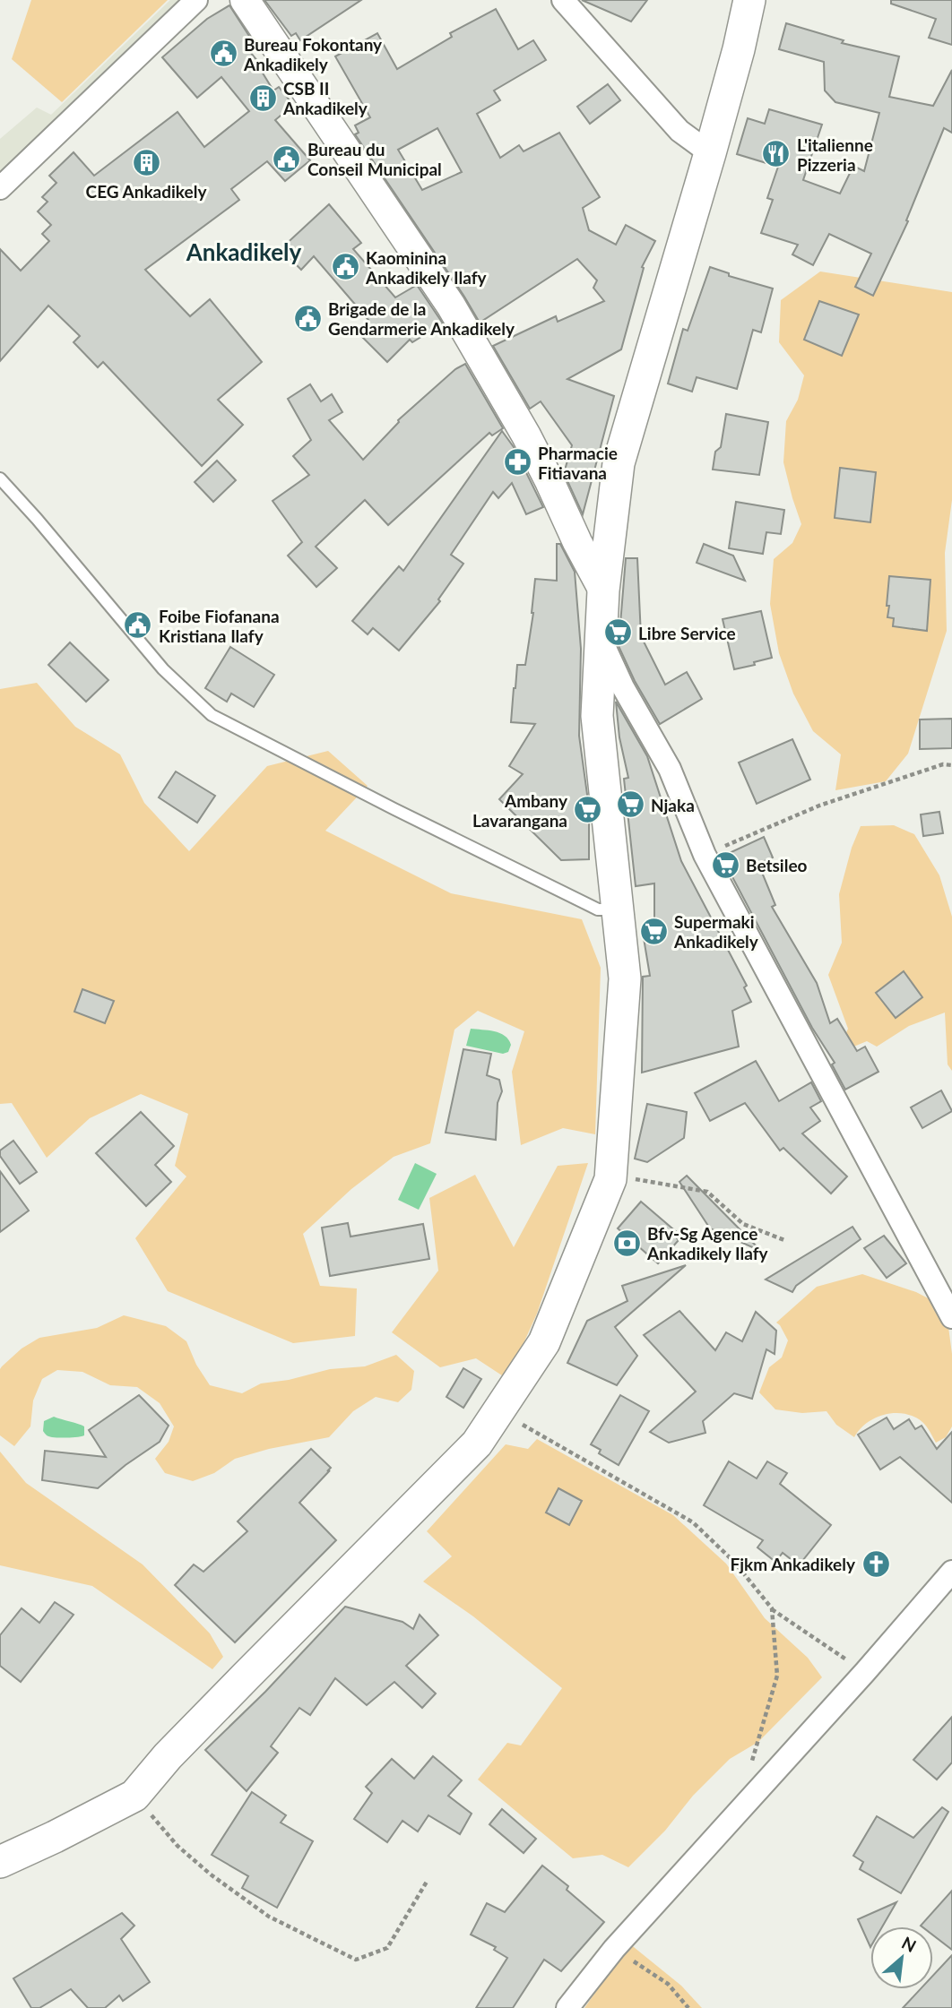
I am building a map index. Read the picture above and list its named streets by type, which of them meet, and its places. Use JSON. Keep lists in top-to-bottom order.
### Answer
{
  "districts": ["Ankadikely"],
  "places": {
    "public building": [
      "Bureau Fokontany Ankadikely",
      "Bureau du Conseil Municipal",
      "Kaominina Ankadikely Ilafy",
      "Brigade de la Gendarmerie Ankadikely",
      "Foibe Fiofanana Kristiana Ilafy"
    ],
    "building": ["CSB II Ankadikely", "CEG Ankadikely"],
    "restaurant": ["L'italienne Pizzeria"],
    "pharmacy": ["Pharmacie Fitiavana"],
    "supermarket": [
      "Libre Service",
      "Njaka",
      "Ambany Lavarangana",
      "Betsileo",
      "Supermaki Ankadikely"
    ],
    "bank": ["Bfv-Sg Agence Ankadikely Ilafy"],
    "church": ["Fjkm Ankadikely"]
  },
  "north": "top right"
}
